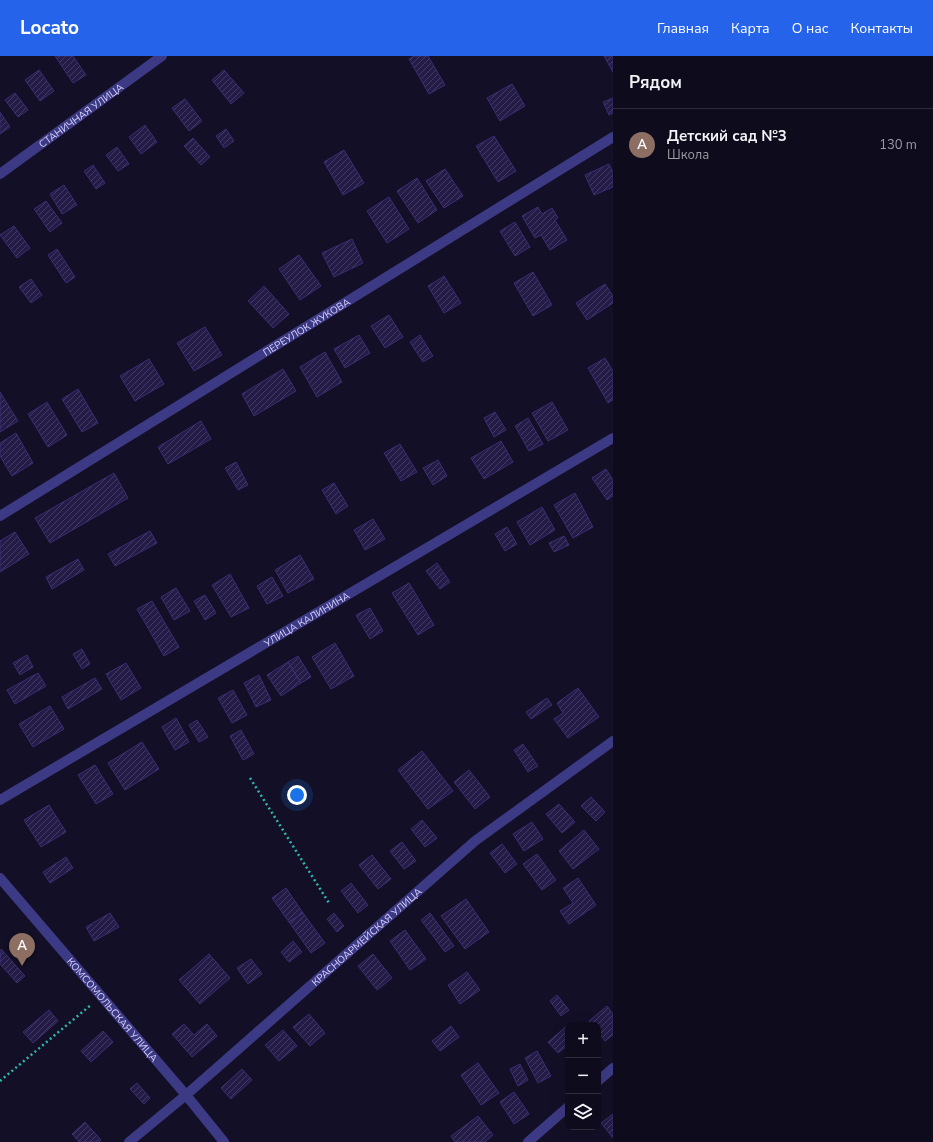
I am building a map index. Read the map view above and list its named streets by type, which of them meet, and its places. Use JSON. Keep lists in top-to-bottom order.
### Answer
{
  "streets": {
    "street": [
      "СТАНИЧНАЯ УЛИЦА",
      "ПЕРЕУЛОК ЖУКОВА",
      "УЛИЦА КАЛИНИНА",
      "КРАСНОАРМЕЙСКАЯ УЛИЦА",
      "КОМСОМОЛЬСКАЯ УЛИЦА"
    ]
  },
  "crossings": [
    ["КРАСНОАРМЕЙСКАЯ УЛИЦА", "КОМСОМОЛЬСКАЯ УЛИЦА"]
  ],
  "page": {
    "header": "Locato",
    "nav": [
      "Главная",
      "Карта",
      "О нас",
      "Контакты"
    ],
    "heading": "Рядом",
    "list": [
      {
        "mark": "A",
        "name": "Детский сад №3",
        "note": "Школа",
        "value": "130 m"
      }
    ],
    "pins": "A",
    "map_buttons": ["+", "−"]
  }
}
